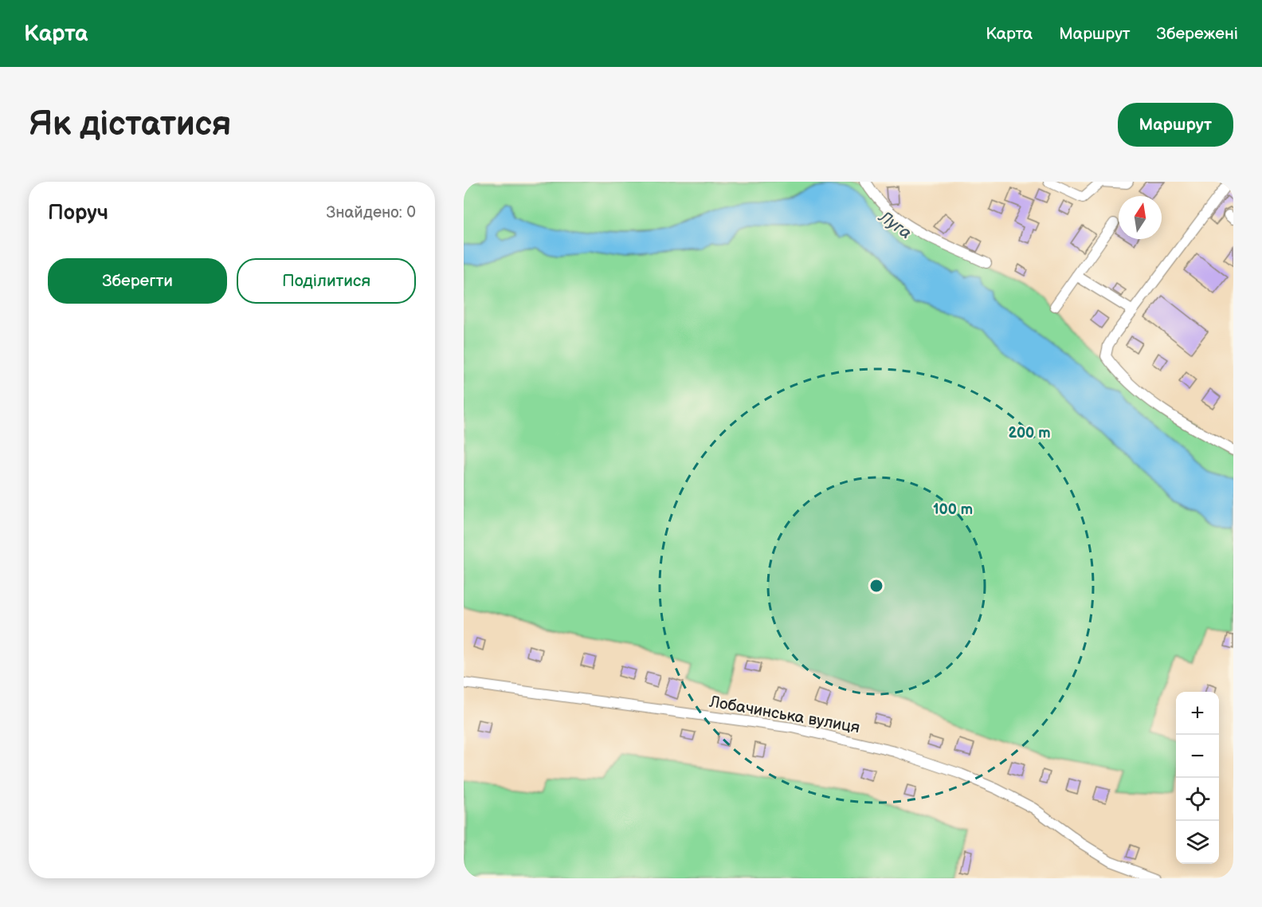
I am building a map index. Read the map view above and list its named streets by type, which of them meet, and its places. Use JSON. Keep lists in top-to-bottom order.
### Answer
{
  "streets": {
    "street": ["Лобачинська вулиця"]
  },
  "water": ["Луга"],
  "north": "top",
  "page": {
    "header": "Карта",
    "nav": ["Карта", "Маршрут", "Збережені"],
    "buttons": [
      "Маршрут",
      ["Зберегти", "Поділитися"]
    ],
    "title": "Як дістатися",
    "heading": ["Поруч", "Знайдено: 0"],
    "map_buttons": ["+", "−"]
  },
  "rings": ["200 m", "100 m"]
}
